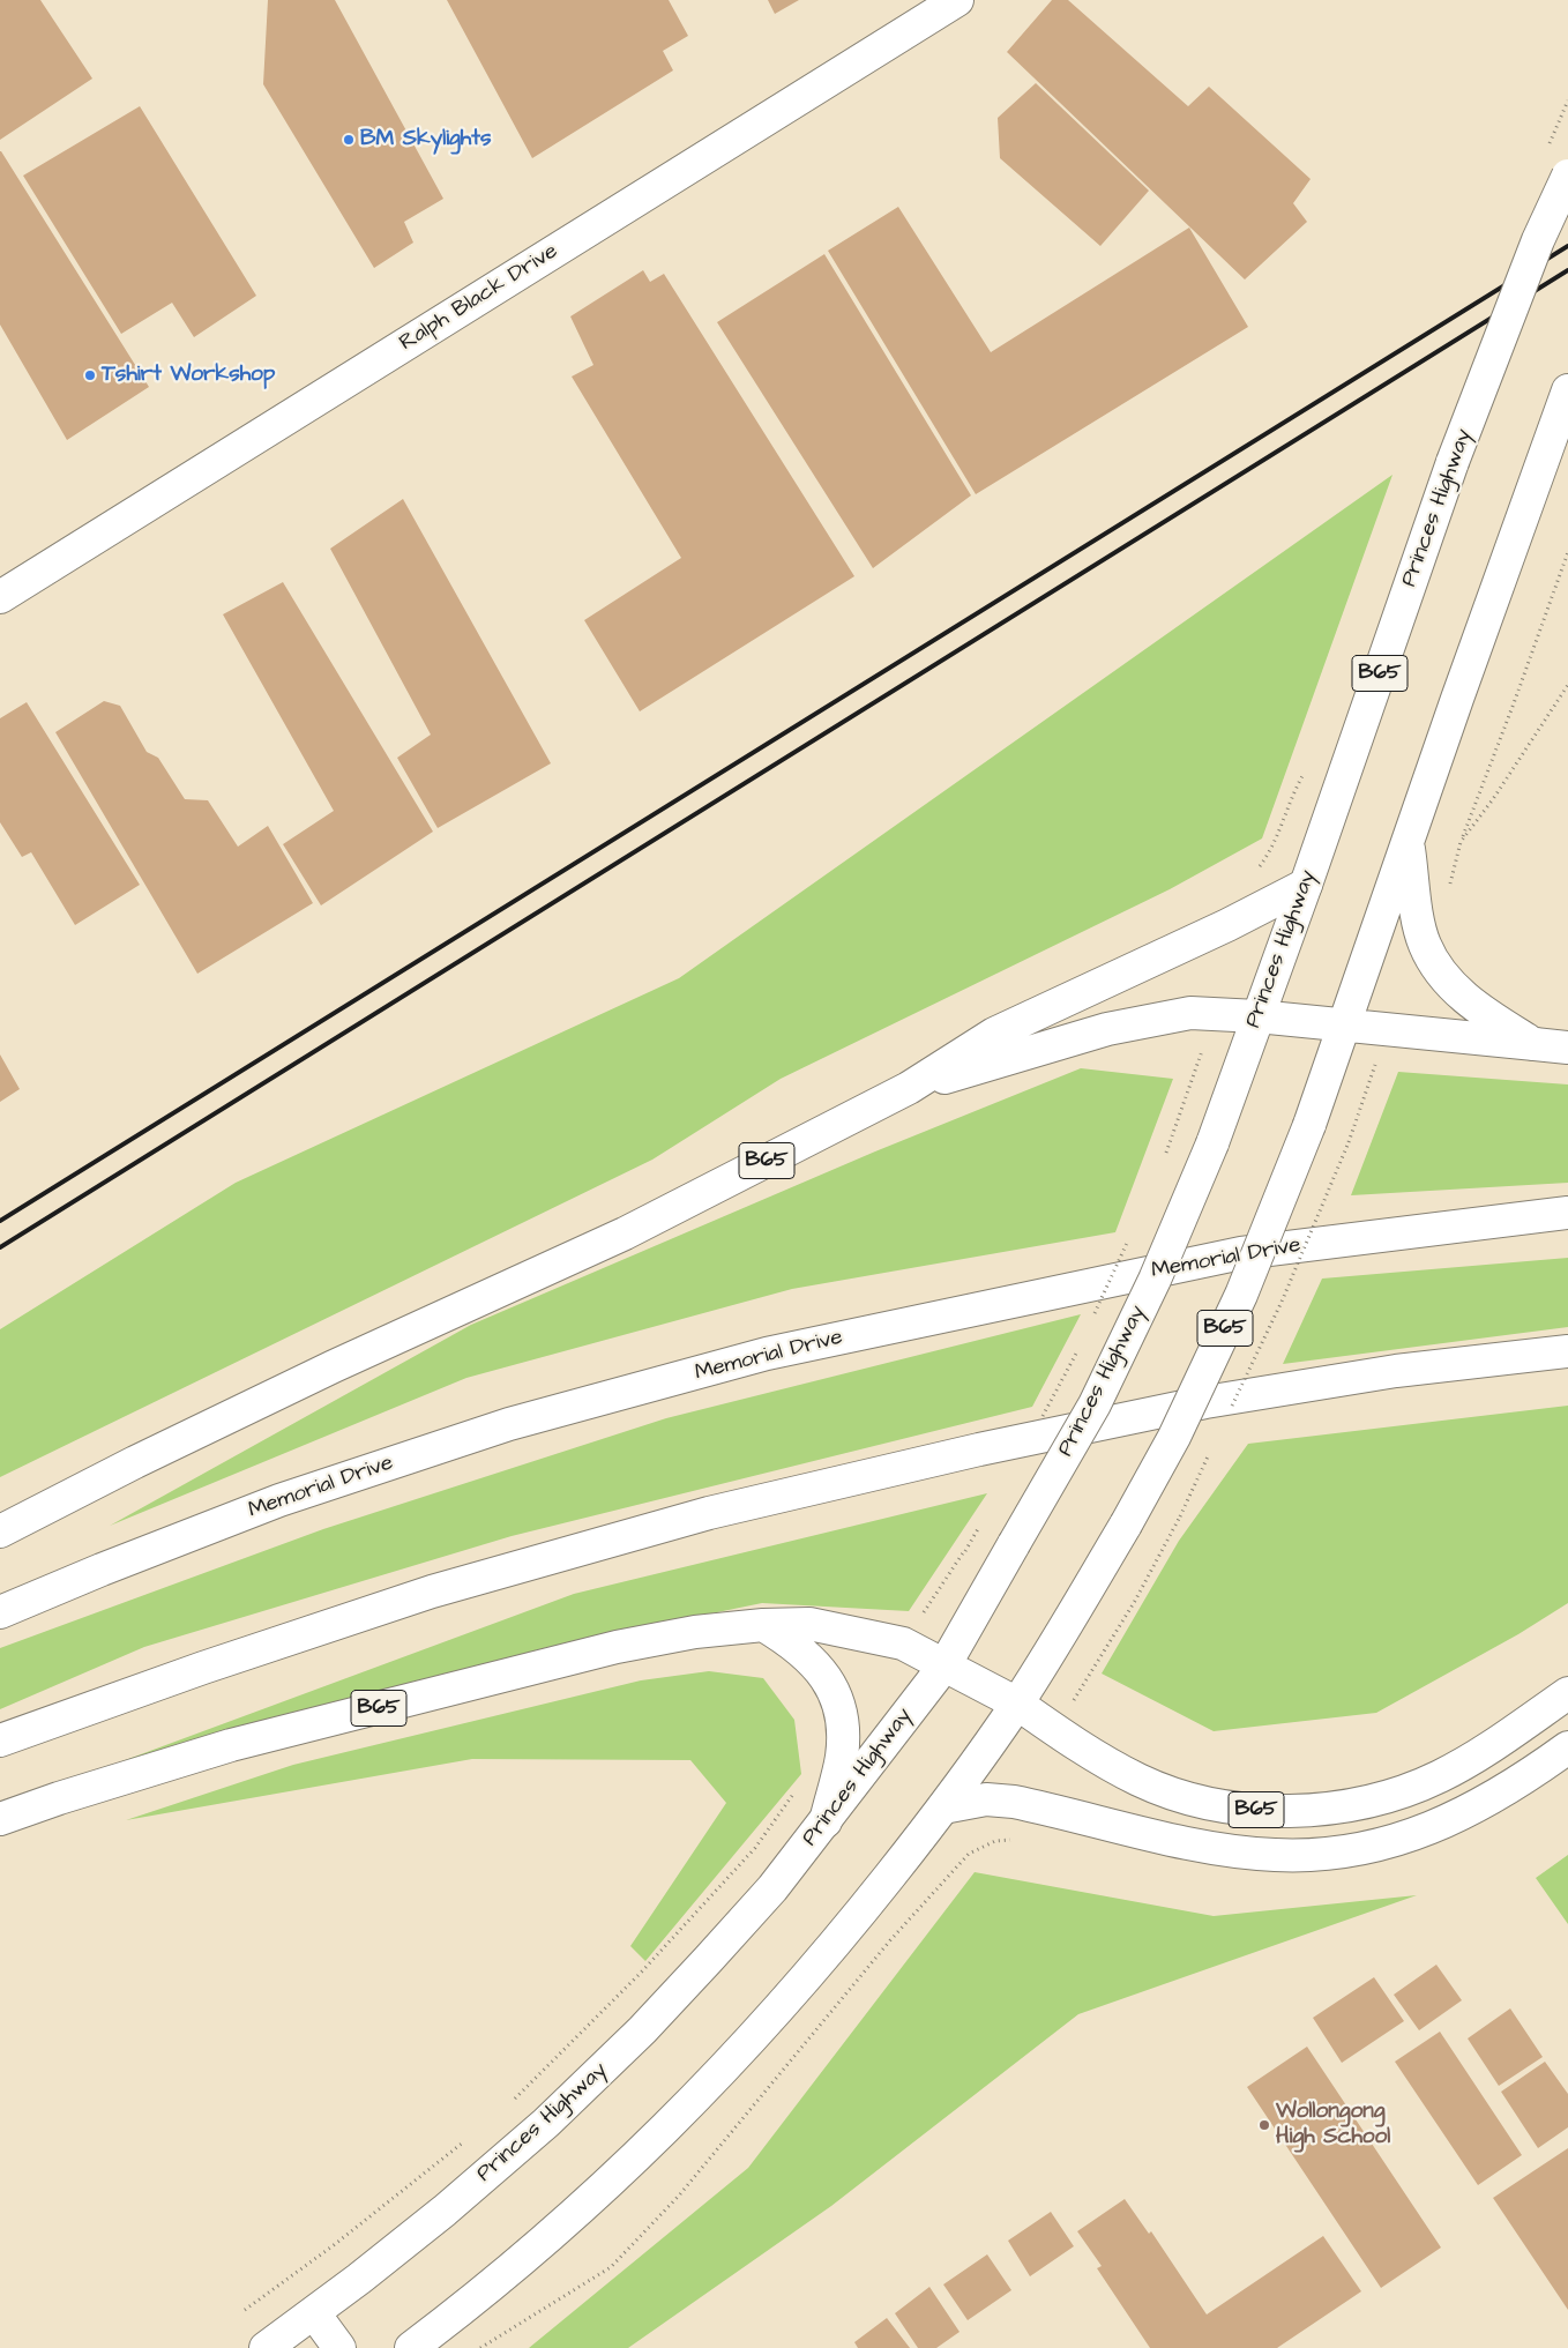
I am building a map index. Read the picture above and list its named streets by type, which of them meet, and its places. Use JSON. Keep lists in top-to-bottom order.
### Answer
{
  "streets": {
    "main road": [
      "Ralph Black Drive",
      "Princes Highway",
      "B65",
      "Memorial Drive"
    ]
  },
  "crossings": [
    ["Princes Highway", "B65"]
  ],
  "places": ["BM Skylights", "Tshirt Workshop", "Wollongong High School"]
}
